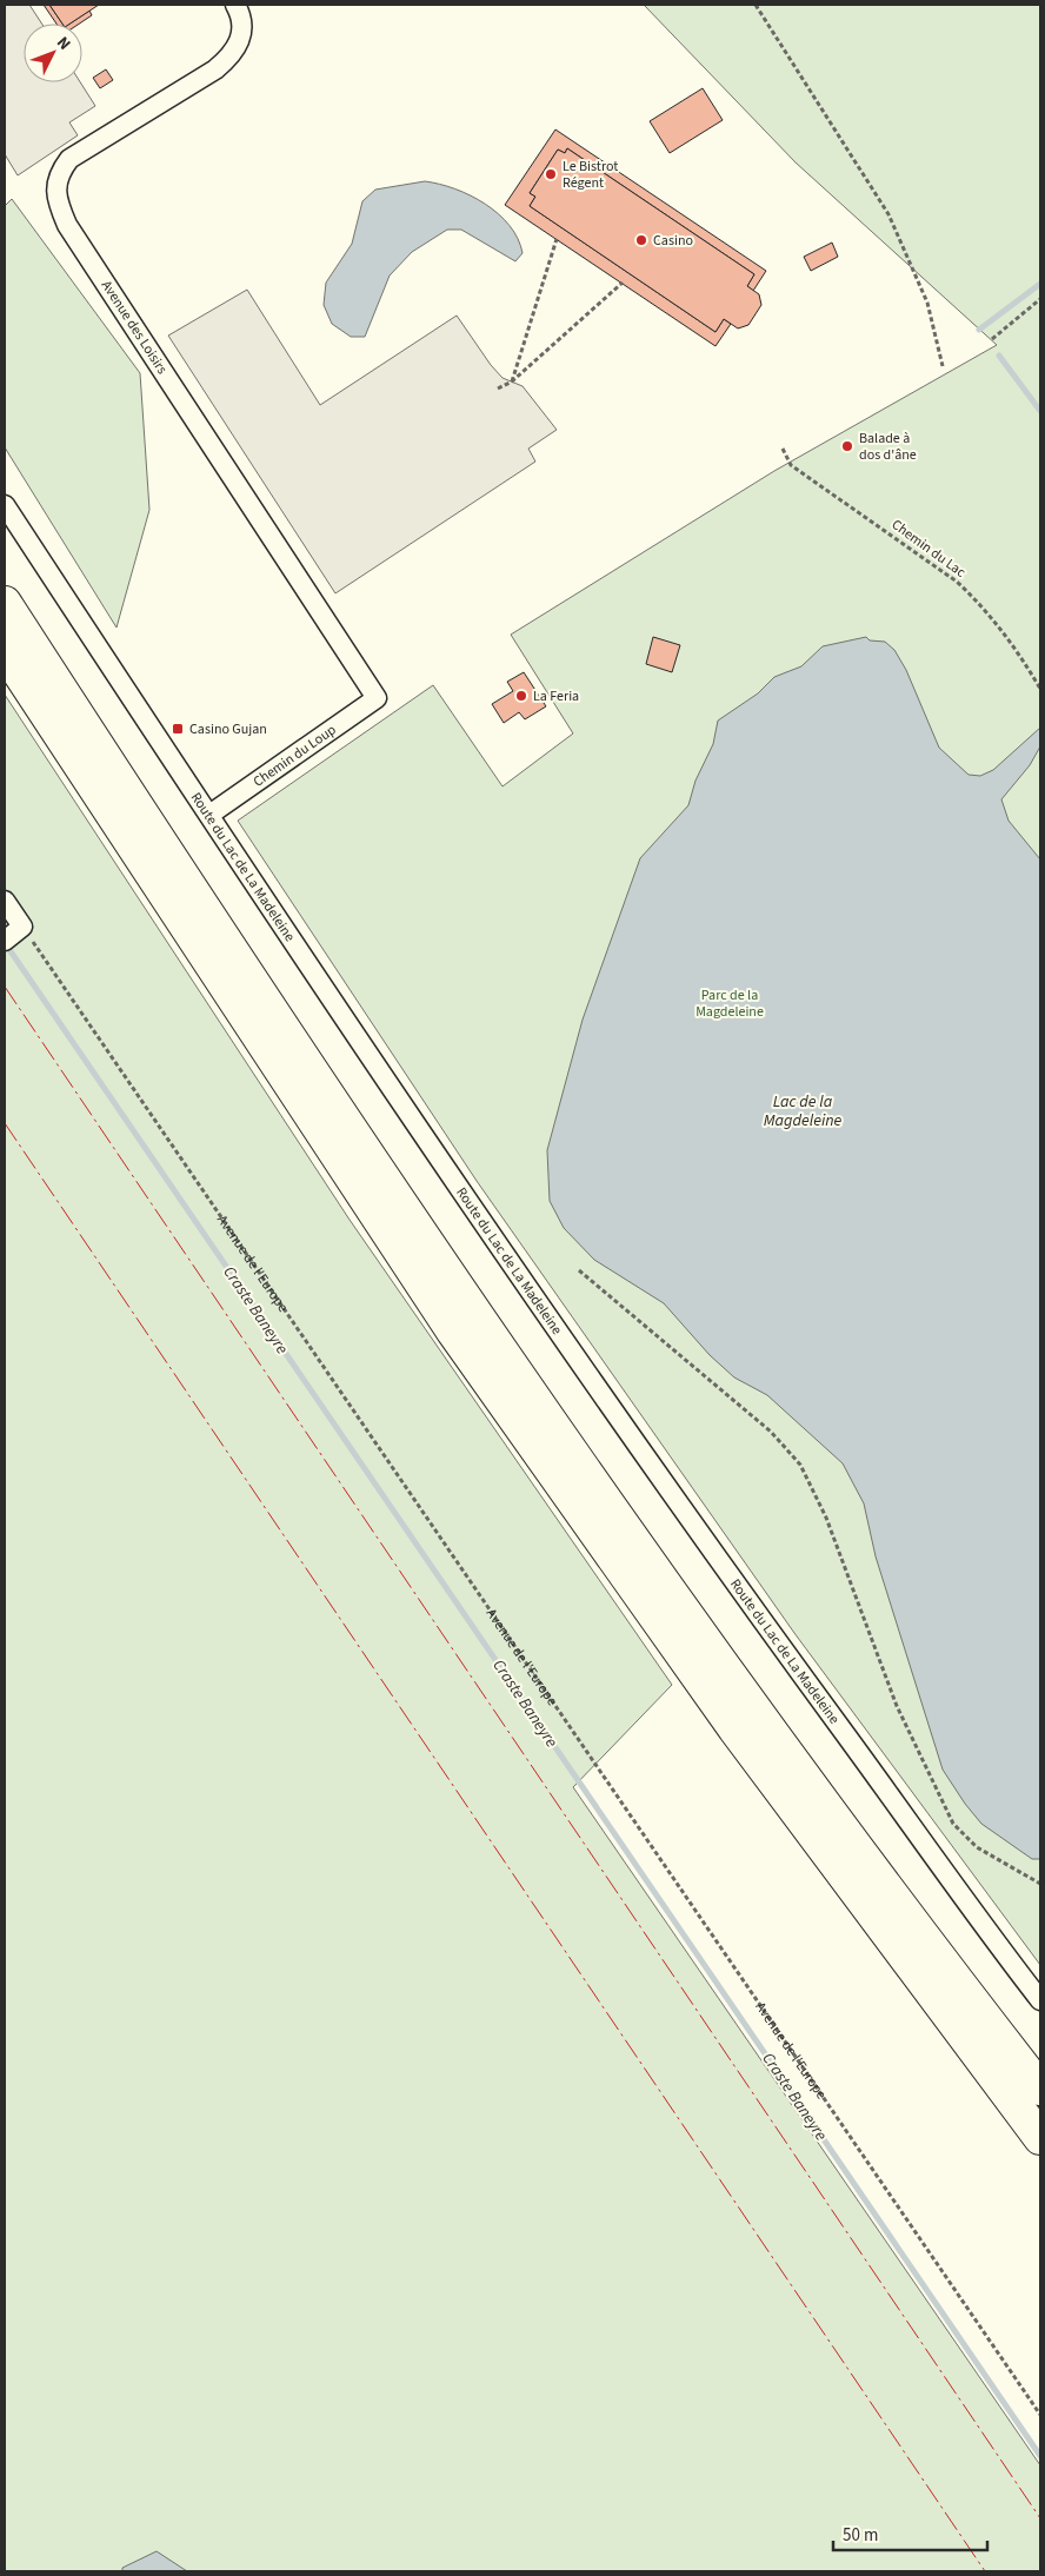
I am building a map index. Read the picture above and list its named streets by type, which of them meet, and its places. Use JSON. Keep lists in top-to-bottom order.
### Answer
{
  "streets": {
    "street": ["Avenue des Loisirs", "Chemin du Loup", "Route du Lac de La Madeleine"],
    "path": ["Chemin du Lac", "Avenue de l'Europe"]
  },
  "crossings": [
    ["Avenue des Loisirs", "Chemin du Loup"],
    ["Chemin du Loup", "Route du Lac de La Madeleine"]
  ],
  "water": ["Lac de la Magdeleine", "Craste Baneyre"],
  "parks": ["Parc de la Magdeleine"],
  "places": {
    "other": [
      "Le Bistrot Régent",
      "Casino",
      "Balade à dos d'âne",
      "La Feria"
    ],
    "transit": ["Casino Gujan"]
  },
  "scale_bar": "50 m",
  "north": "top right"
}
